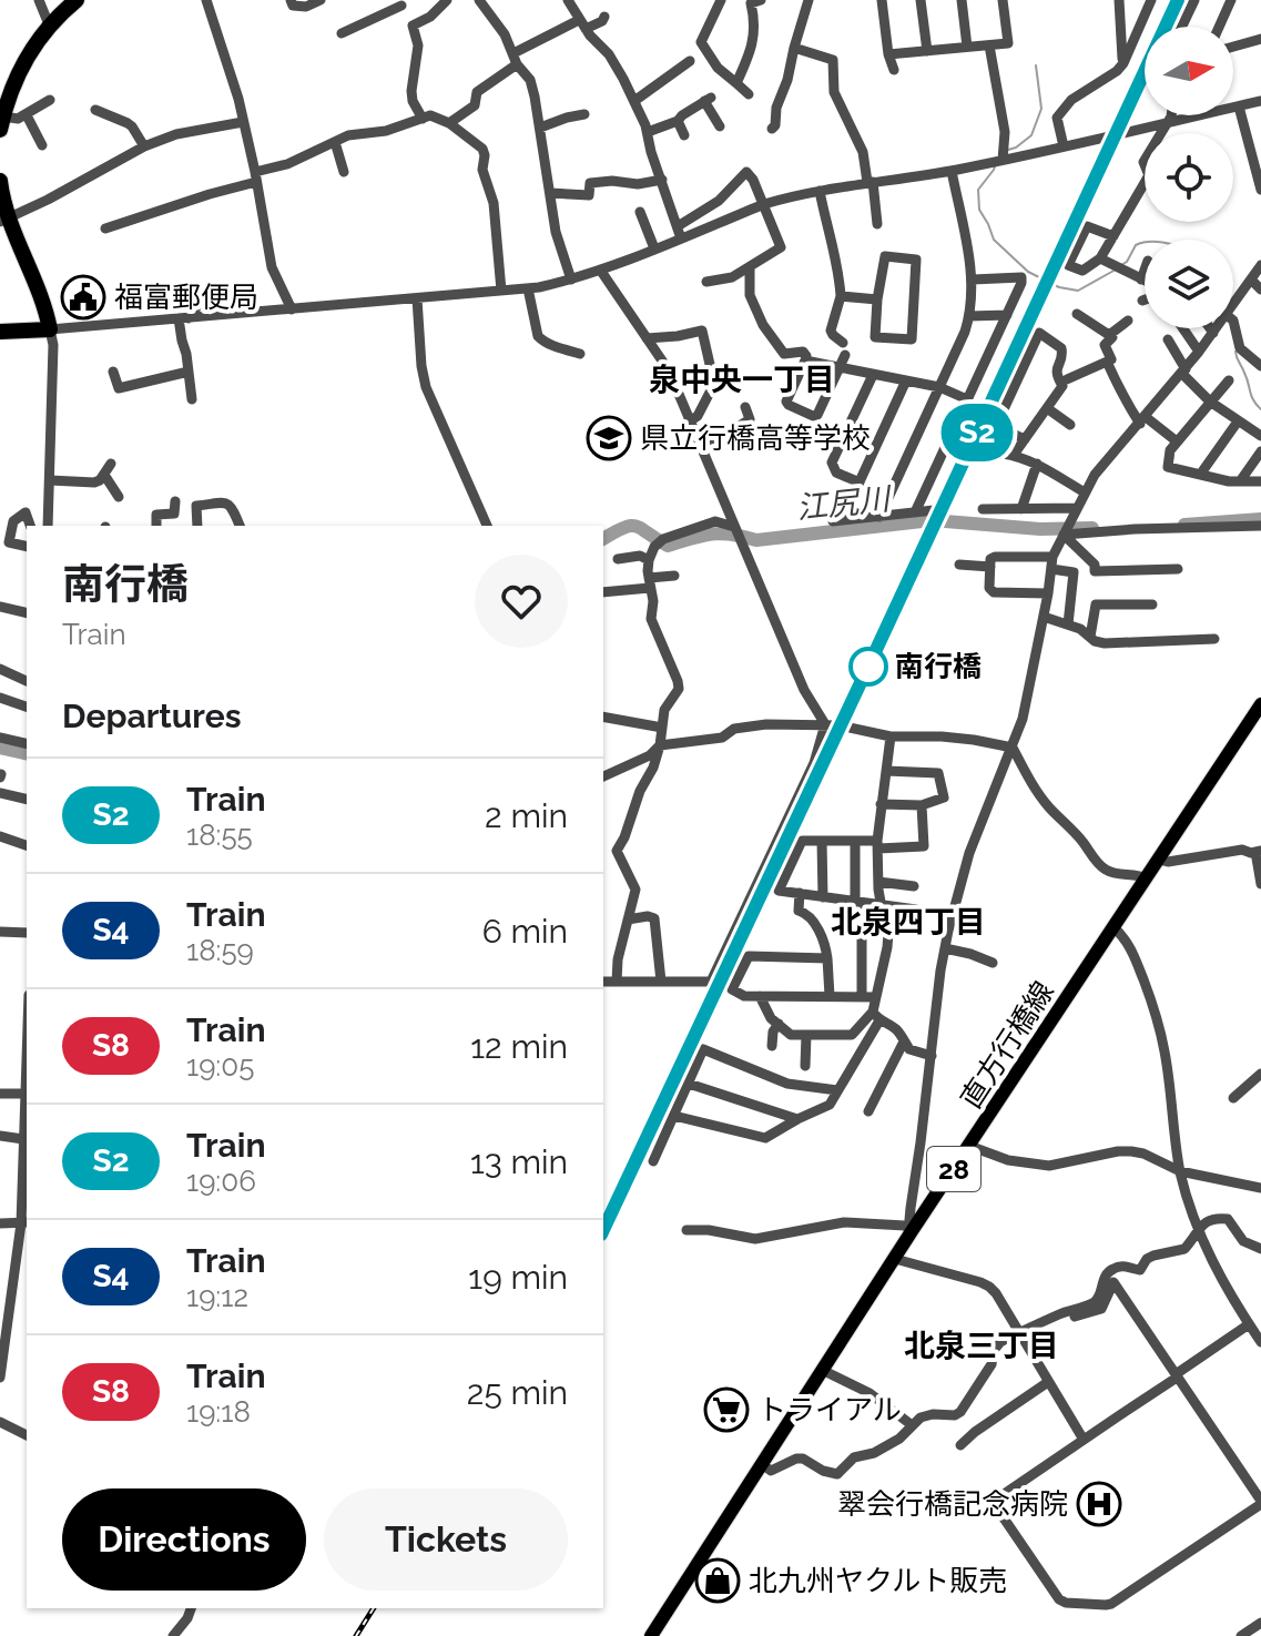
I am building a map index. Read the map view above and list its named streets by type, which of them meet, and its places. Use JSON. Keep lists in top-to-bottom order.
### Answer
{
  "streets": {
    "main road": ["直方行橋線", "28"]
  },
  "districts": ["泉中央一丁目", "北泉四丁目", "北泉三丁目"],
  "water": ["江尻川"],
  "places": {
    "public building": ["福富郵便局"],
    "school or university": ["県立行橋高等学校"],
    "other": ["南行橋"],
    "supermarket": ["トライアル"],
    "hospital": ["翠会行橋記念病院"],
    "shop": ["北九州ヤクルト販売"]
  },
  "north": "right",
  "page": {
    "on_map": "S2",
    "heading": [
      ["南行橋", "Train"],
      "Departures"
    ],
    "list": [
      {
        "mark": "S2",
        "name": "Train",
        "note": "18:55",
        "value": "2 min"
      },
      {
        "mark": "S4",
        "name": "Train",
        "note": "18:59",
        "value": "6 min"
      },
      {
        "mark": "S8",
        "name": "Train",
        "note": "19:05",
        "value": "12 min"
      },
      {
        "mark": "S2",
        "name": "Train",
        "note": "19:06",
        "value": "13 min"
      },
      {
        "mark": "S4",
        "name": "Train",
        "note": "19:12",
        "value": "19 min"
      },
      {
        "mark": "S8",
        "name": "Train",
        "note": "19:18",
        "value": "25 min"
      }
    ],
    "buttons": ["Directions", "Tickets"]
  }
}
